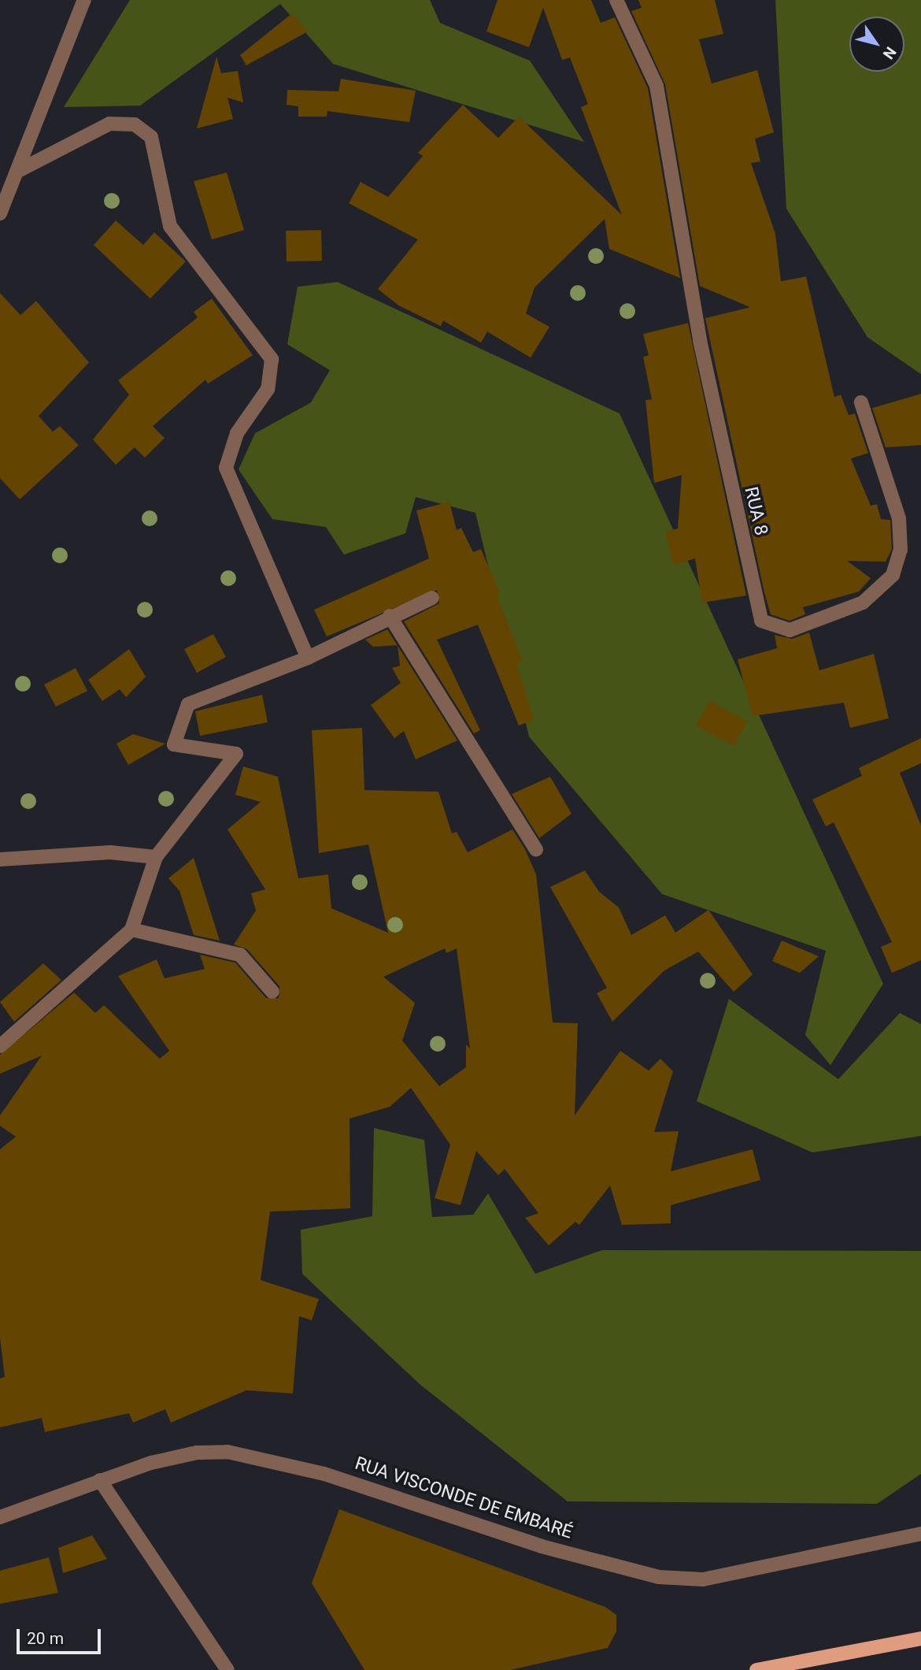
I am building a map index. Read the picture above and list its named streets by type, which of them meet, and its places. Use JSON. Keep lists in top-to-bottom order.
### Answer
{
  "streets": {
    "street": ["RUA 8", "RUA VISCONDE DE EMBARÉ"]
  },
  "scale_bar": "20 m",
  "north": "bottom right"
}
